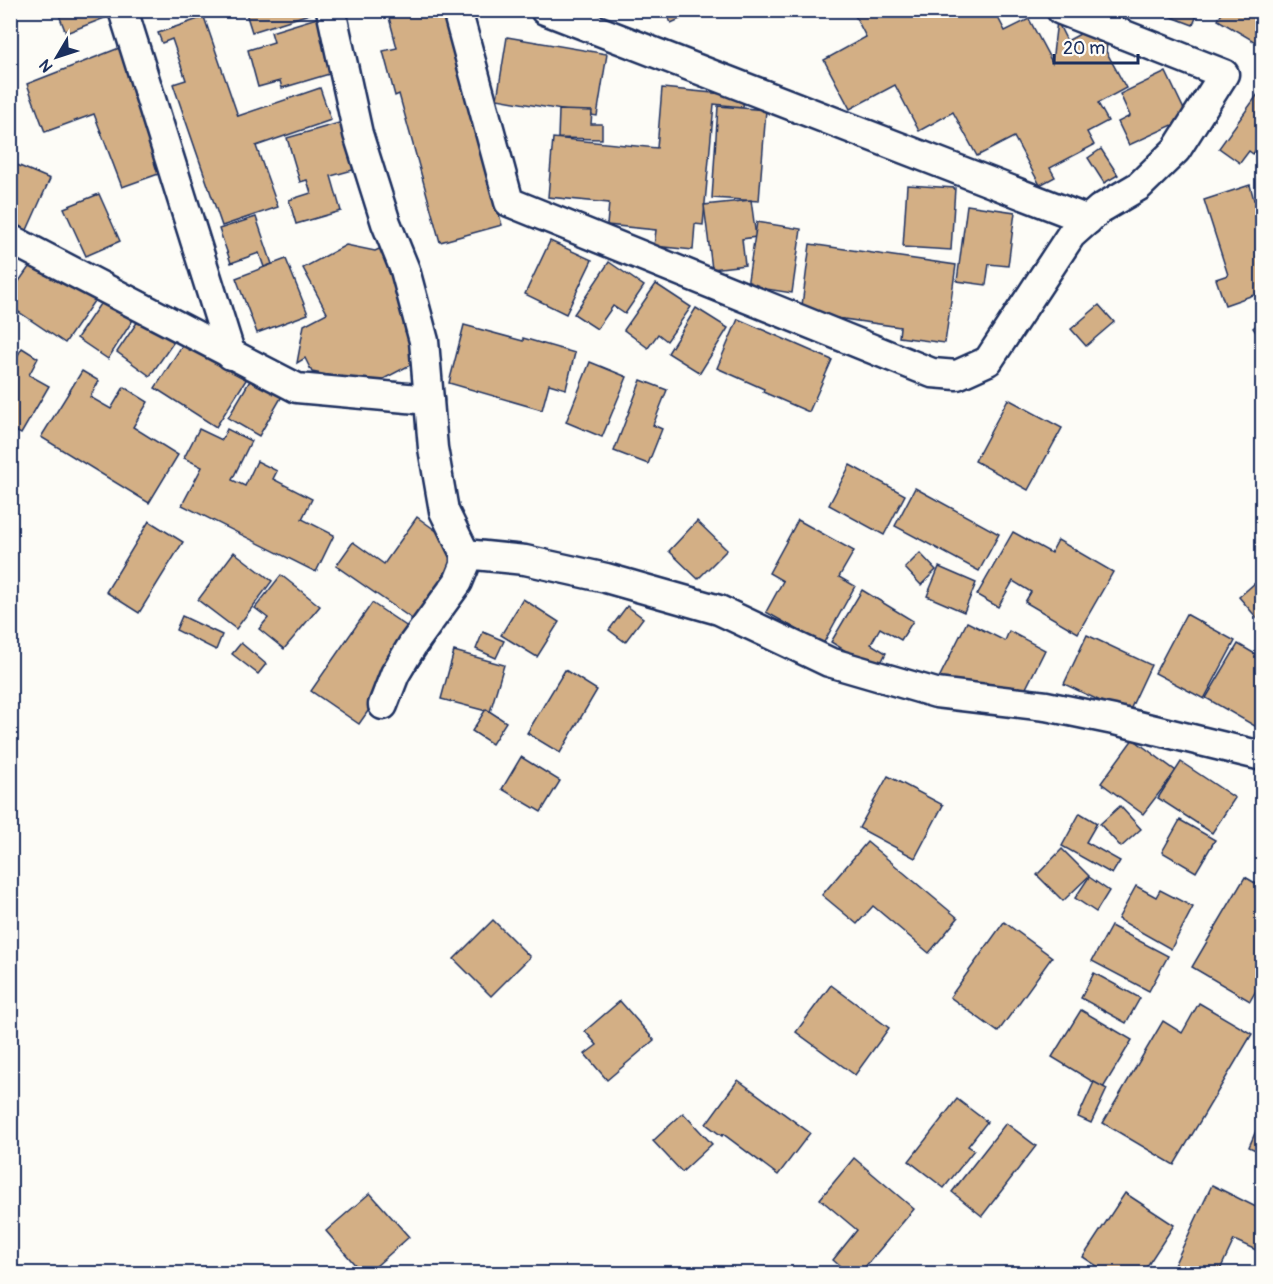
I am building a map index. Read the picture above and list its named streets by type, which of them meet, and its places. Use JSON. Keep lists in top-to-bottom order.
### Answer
{
  "scale_bar": "20 m",
  "north": "bottom left"
}
